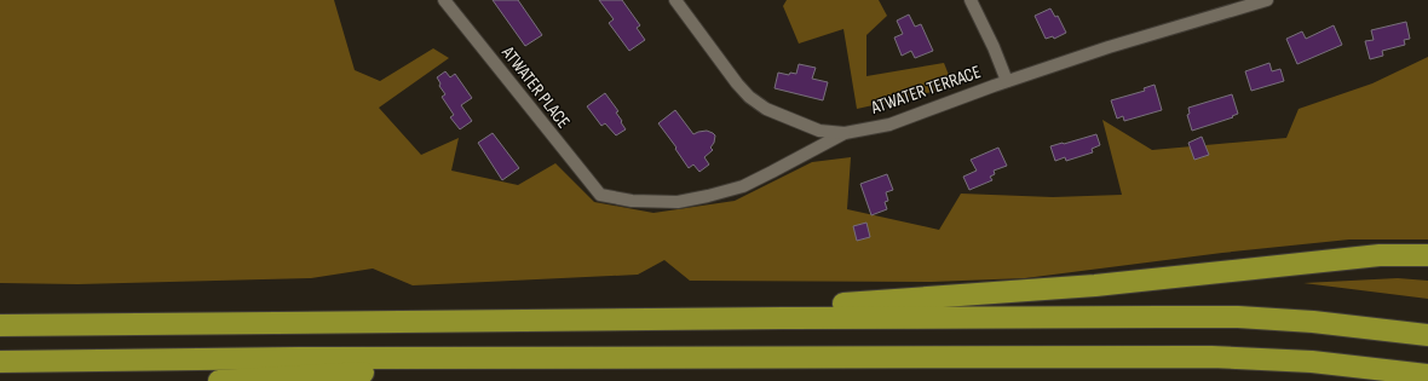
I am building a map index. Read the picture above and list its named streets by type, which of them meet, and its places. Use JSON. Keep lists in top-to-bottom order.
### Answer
{
  "streets": {
    "street": ["ATWATER PLACE", "ATWATER TERRACE"]
  },
  "crossings": [
    ["ATWATER PLACE", "ATWATER TERRACE"]
  ]
}
